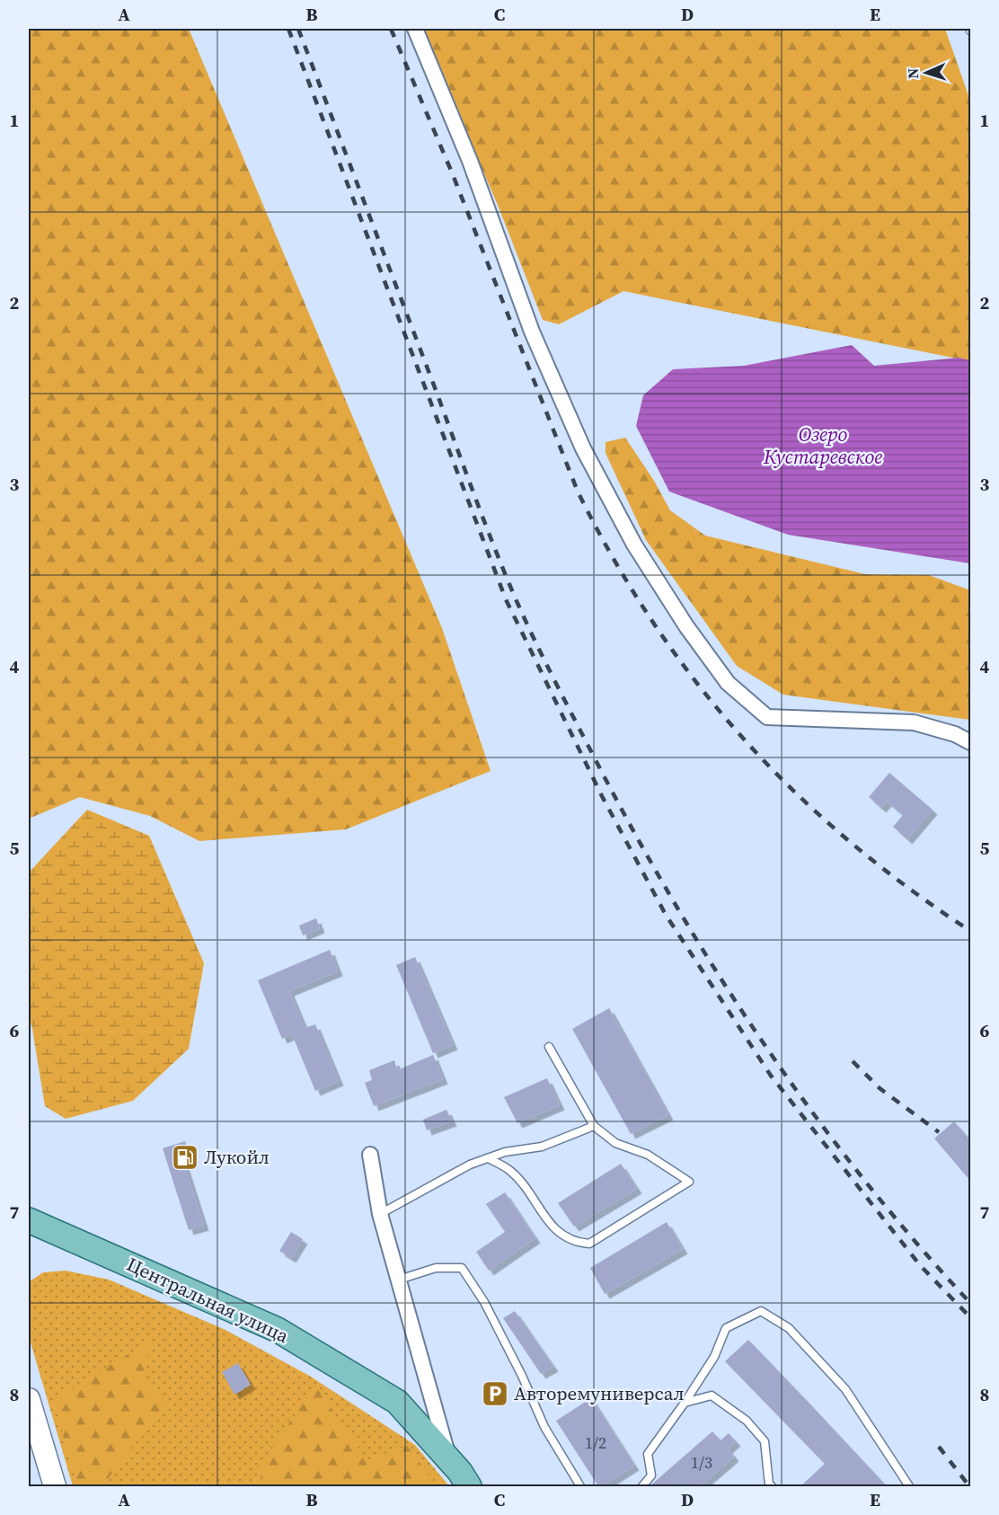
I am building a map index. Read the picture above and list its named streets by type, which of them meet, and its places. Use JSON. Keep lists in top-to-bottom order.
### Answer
{
  "streets": {
    "main road": ["Центральная улица"]
  },
  "water": ["Озеро Кустаревское"],
  "places": {
    "fuel station": ["Лукойл"],
    "parking": ["Авторемуниверсал"]
  },
  "house_numbers": ["1/2", "1/3"],
  "north": "left",
  "grid": {
    "columns": [
      "A",
      "B",
      "C",
      "D",
      "E"
    ],
    "rows": [
      "1",
      "2",
      "3",
      "4",
      "5",
      "6",
      "7",
      "8"
    ]
  }
}
